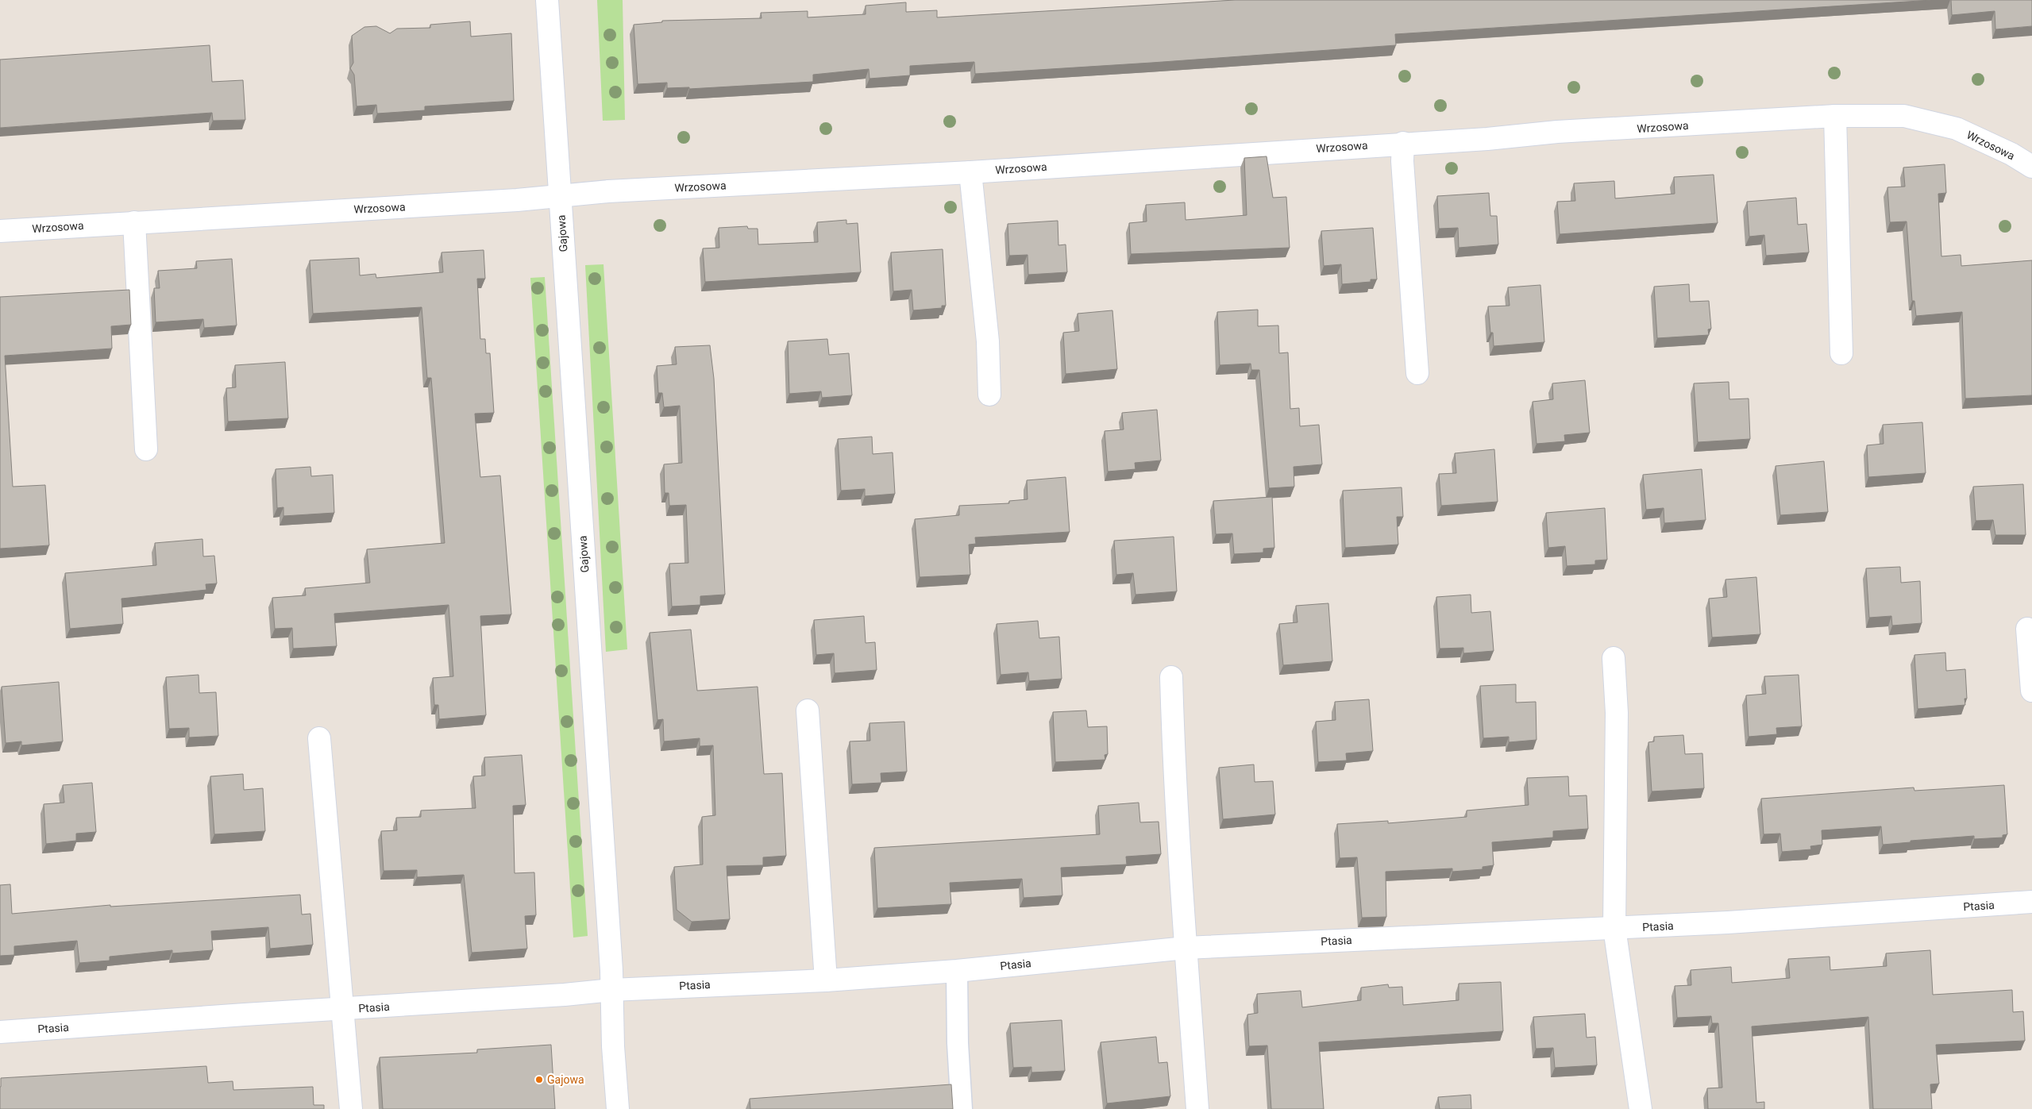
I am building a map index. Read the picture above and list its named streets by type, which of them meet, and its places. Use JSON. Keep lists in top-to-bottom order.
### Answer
{
  "streets": {
    "street": ["Wrzosowa", "Gajowa", "Ptasia"]
  },
  "crossings": [
    ["Wrzosowa", "Gajowa"],
    ["Gajowa", "Ptasia"]
  ],
  "places": ["Gajowa"]
}
